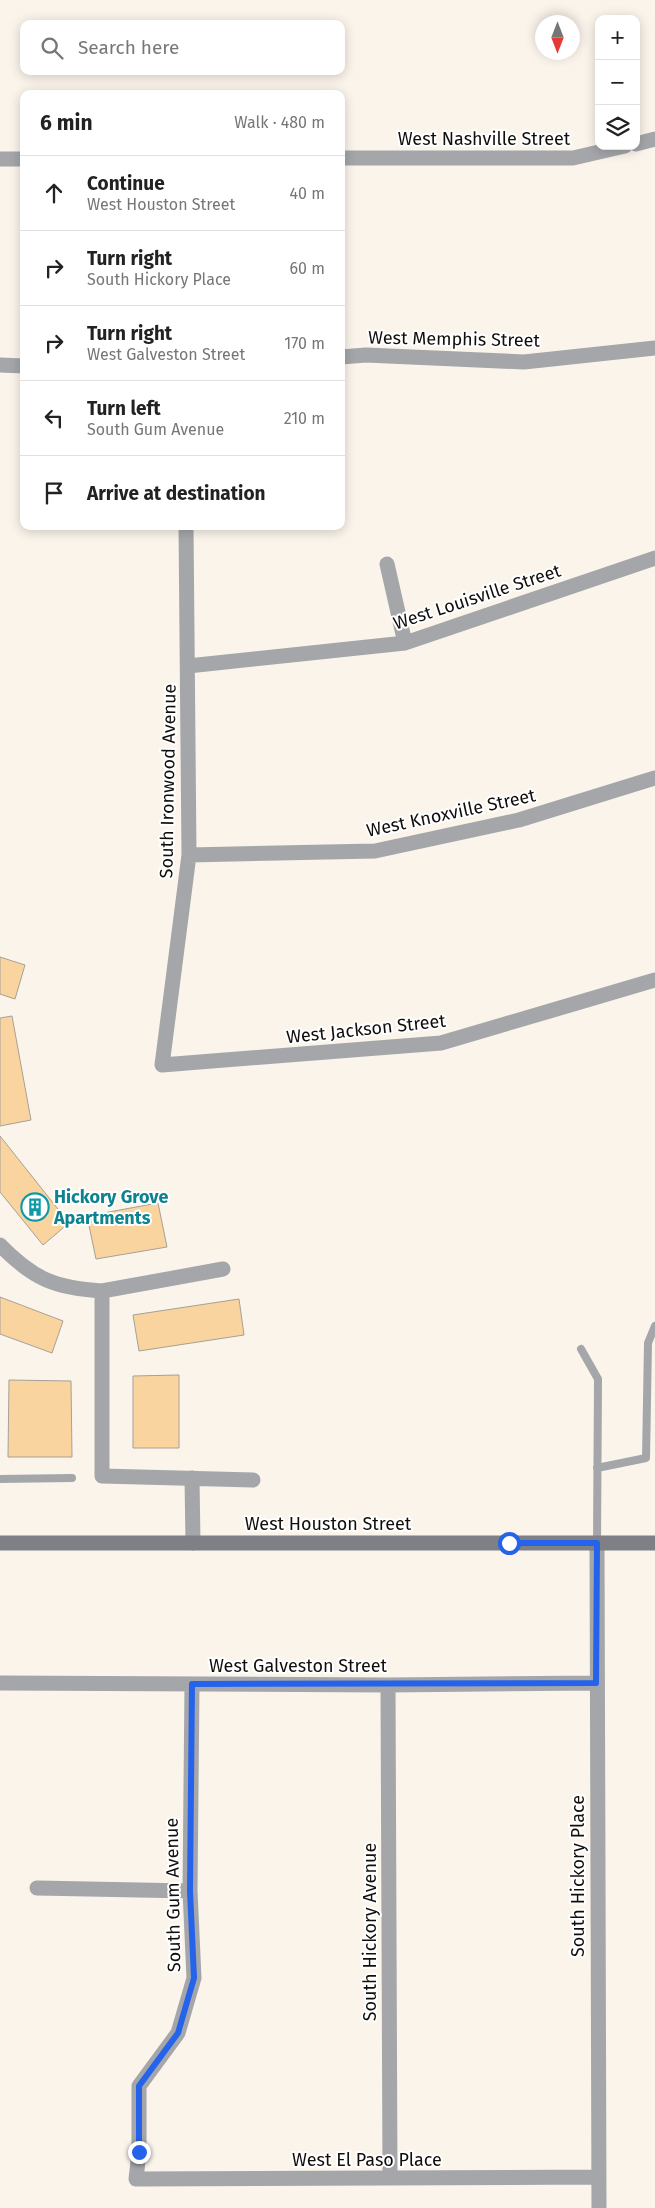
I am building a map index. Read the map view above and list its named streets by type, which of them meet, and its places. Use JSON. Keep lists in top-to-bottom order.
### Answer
{
  "streets": {
    "main road": ["West Houston Street"],
    "street": [
      "West Nashville Street",
      "West Memphis Street",
      "West Louisville Street",
      "South Ironwood Avenue",
      "West Knoxville Street",
      "West Jackson Street",
      "West Galveston Street",
      "South Hickory Place",
      "South Gum Avenue",
      "South Hickory Avenue",
      "West El Paso Place"
    ]
  },
  "crossings": [
    ["West Louisville Street", "South Ironwood Avenue"],
    ["South Ironwood Avenue", "West Knoxville Street"],
    ["South Ironwood Avenue", "West Jackson Street"],
    ["West Houston Street", "South Hickory Place"],
    ["West Galveston Street", "South Hickory Place"],
    ["West Galveston Street", "South Gum Avenue"],
    ["West Galveston Street", "South Hickory Avenue"],
    ["South Hickory Place", "West El Paso Place"],
    ["South Gum Avenue", "West El Paso Place"],
    ["South Hickory Avenue", "West El Paso Place"]
  ],
  "places": {
    "building": ["Hickory Grove Apartments"]
  },
  "north": "bottom",
  "page": {
    "map_buttons": ["+", "−"],
    "search": "Search here",
    "heading": ["6 min", "Walk · 480 m"],
    "list": [
      ["Continue", "West Houston Street", "40 m"],
      ["Turn right", "South Hickory Place", "60 m"],
      ["Turn right", "West Galveston Street", "170 m"],
      ["Turn left", "South Gum Avenue", "210 m"],
      "Arrive at destination"
    ]
  }
}
